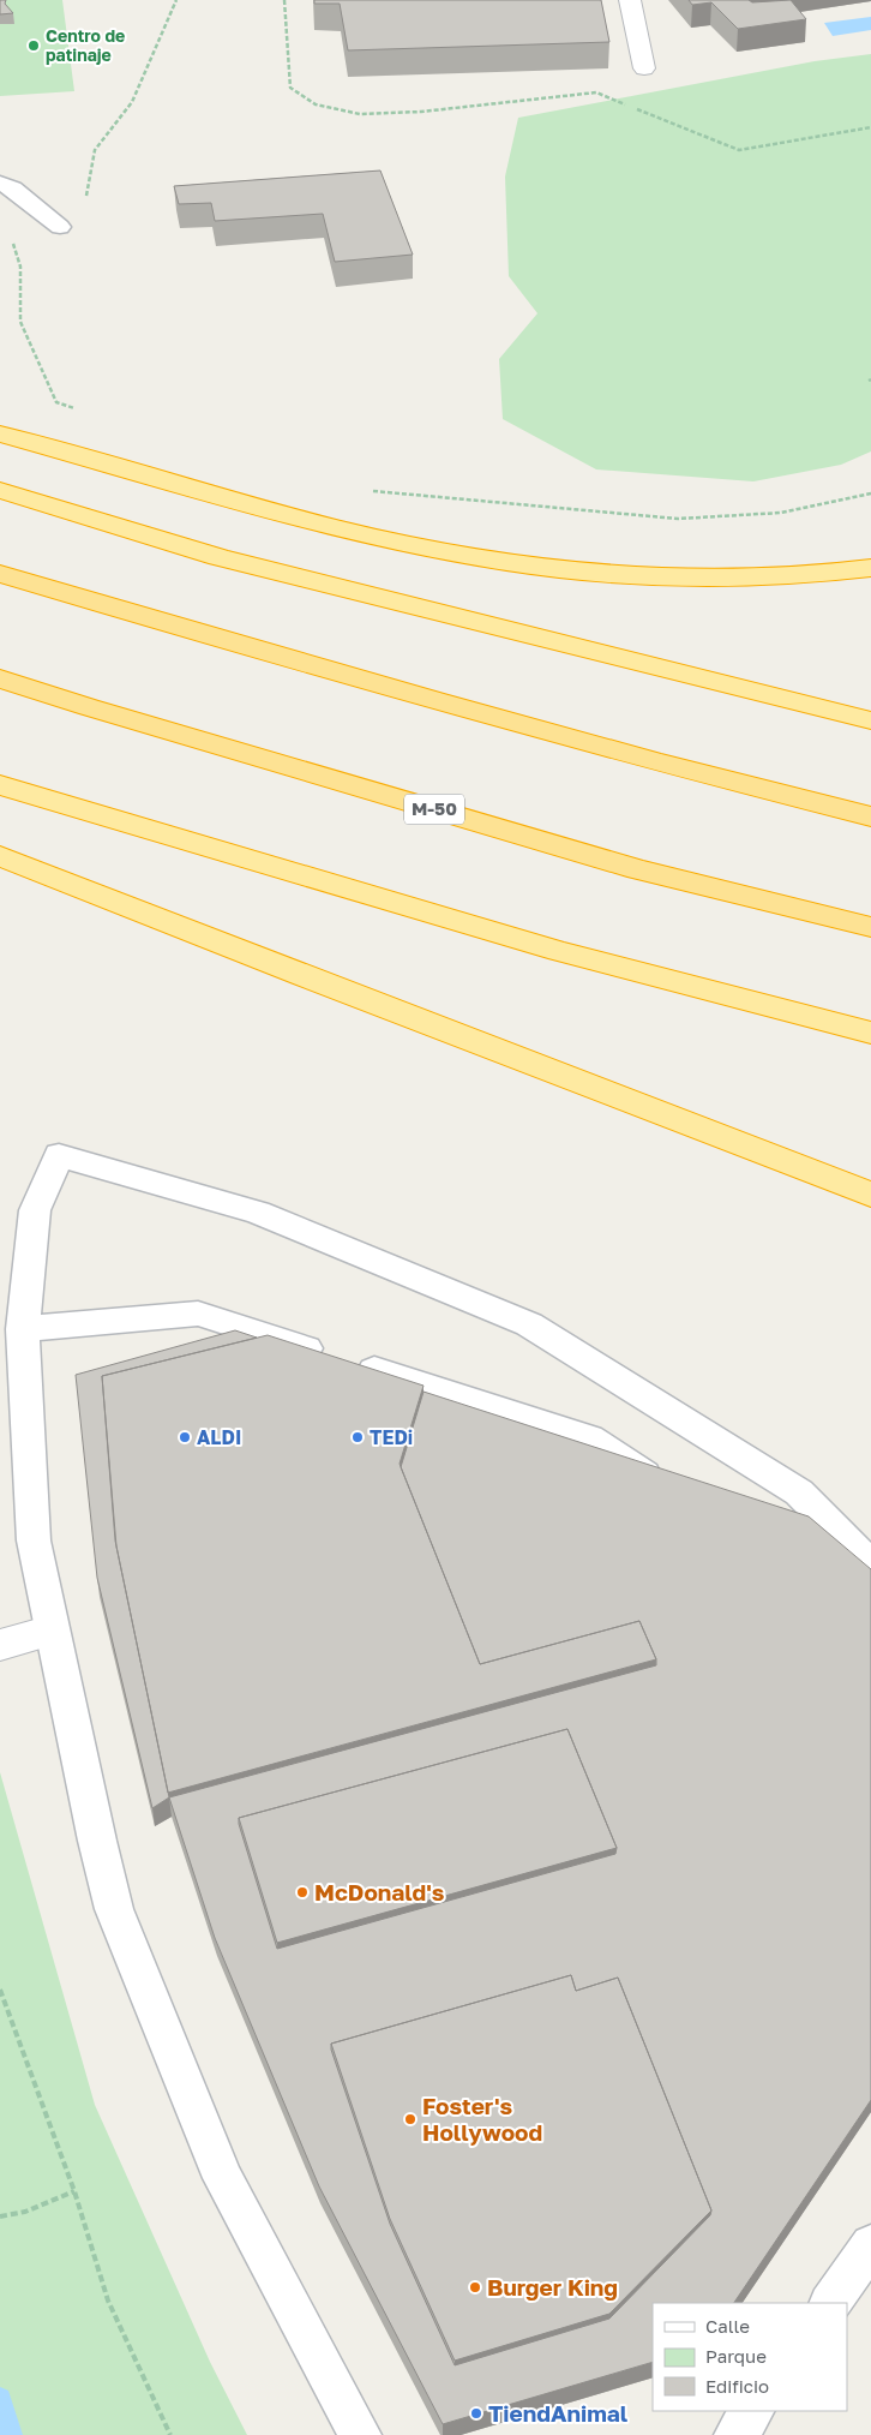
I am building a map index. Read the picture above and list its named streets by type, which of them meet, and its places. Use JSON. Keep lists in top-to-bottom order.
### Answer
{
  "streets": {
    "highway": ["M-50"]
  },
  "places": [
    "Centro de patinaje",
    "ALDI",
    "TEDi",
    "McDonald's",
    "Foster's Hollywood",
    "Burger King",
    "TiendAnimal"
  ],
  "legend": ["Calle", "Parque", "Edificio"]
}
